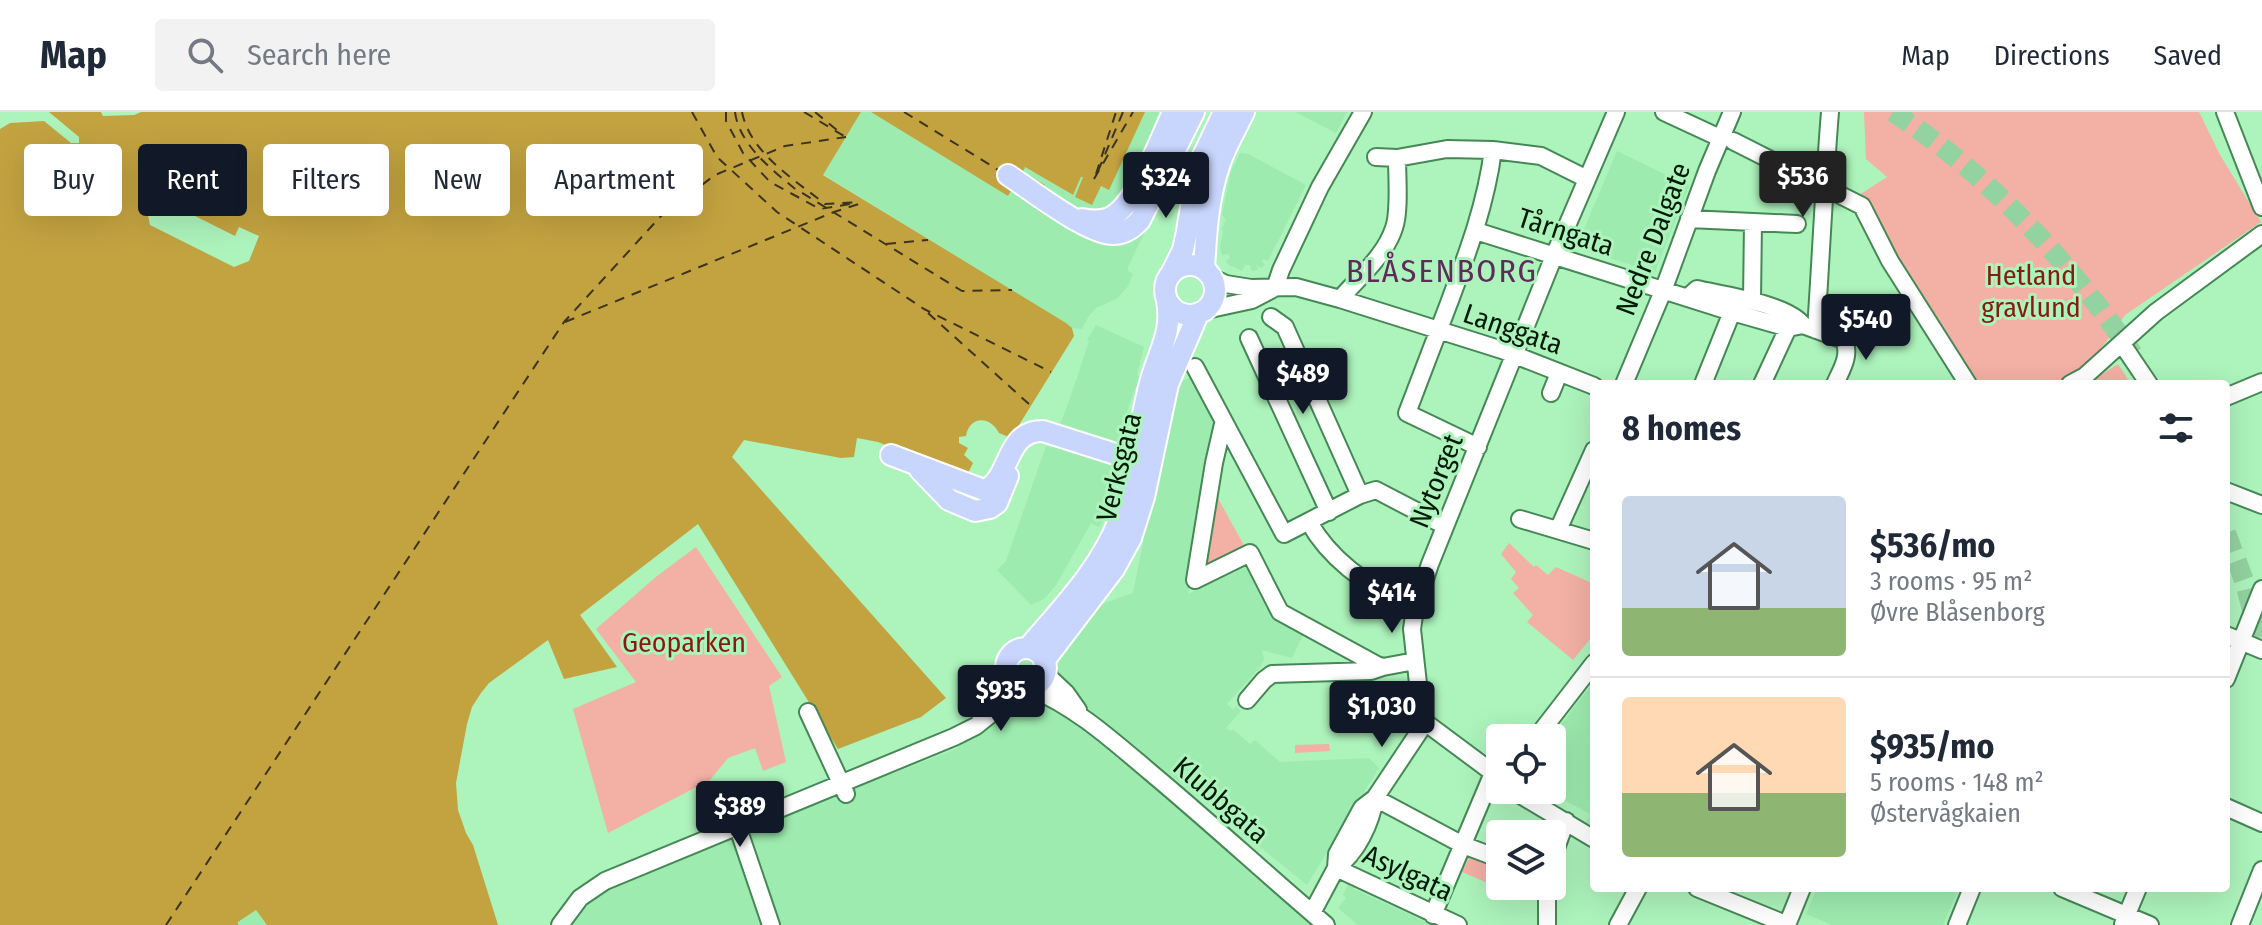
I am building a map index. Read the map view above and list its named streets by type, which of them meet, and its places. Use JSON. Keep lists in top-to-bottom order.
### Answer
{
  "streets": {
    "main road": ["Verksgata"],
    "street": [
      "Tårngata",
      "Nedre Dalgate",
      "Langgata",
      "Nytorget",
      "Klubbgata",
      "Asylgata"
    ]
  },
  "crossings": [
    ["Tårngata", "Nedre Dalgate"],
    ["Tårngata", "Nytorget"],
    ["Langgata", "Verksgata"],
    ["Langgata", "Nytorget"],
    ["Verksgata", "Klubbgata"]
  ],
  "districts": ["BLÅSENBORG"],
  "parks": ["Hetland gravlund", "Geoparken"],
  "page": {
    "header": "Map",
    "search": "Search here",
    "nav": ["Map", "Directions", "Saved"],
    "chip": [
      "Buy",
      "Rent",
      "Filters",
      "New",
      "Apartment"
    ],
    "price": [
      "$536",
      "$324",
      "$540",
      "$489",
      "$414",
      "$935",
      "$1,030",
      "$389"
    ],
    "heading": "8 homes",
    "list": [
      {
        "name": "$536/mo",
        "note": "3 rooms · 95 m² · Øvre Blåsenborg"
      },
      {
        "name": "$935/mo",
        "note": "5 rooms · 148 m² · Østervågkaien"
      }
    ]
  }
}
